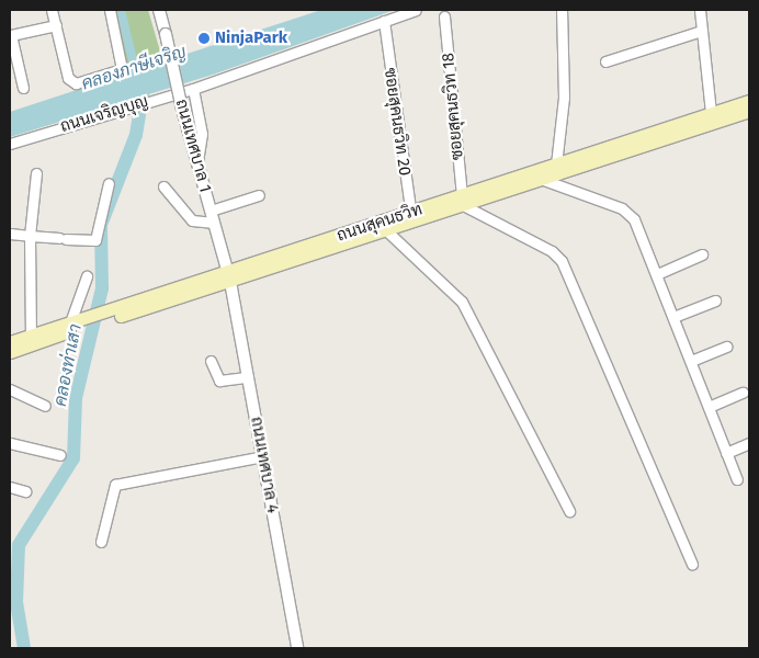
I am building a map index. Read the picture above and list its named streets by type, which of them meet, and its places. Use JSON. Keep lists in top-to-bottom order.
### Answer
{
  "streets": {
    "main road": ["ถนนสุคนธวิท"],
    "street": [
      "ซอยสุคนธวิท 18",
      "ถนนเจริญบุญ",
      "ซอยสุคนธวิท 20",
      "ถนนเทศบาล 1",
      "ถนนเทศบาล 4"
    ]
  },
  "crossings": [
    ["ซอยสุคนธวิท 18", "ถนนสุคนธวิท"],
    ["ถนนเจริญบุญ", "ซอยสุคนธวิท 20"],
    ["ซอยสุคนธวิท 20", "ถนนสุคนธวิท"],
    ["ถนนเทศบาล 1", "ถนนสุคนธวิท"],
    ["ถนนเทศบาล 1", "ถนนเทศบาล 4"],
    ["ถนนสุคนธวิท", "ถนนเทศบาล 4"]
  ],
  "water": ["คลองภาษีเจริญ", "คลองท่าเสา"],
  "places": ["NinjaPark"]
}
